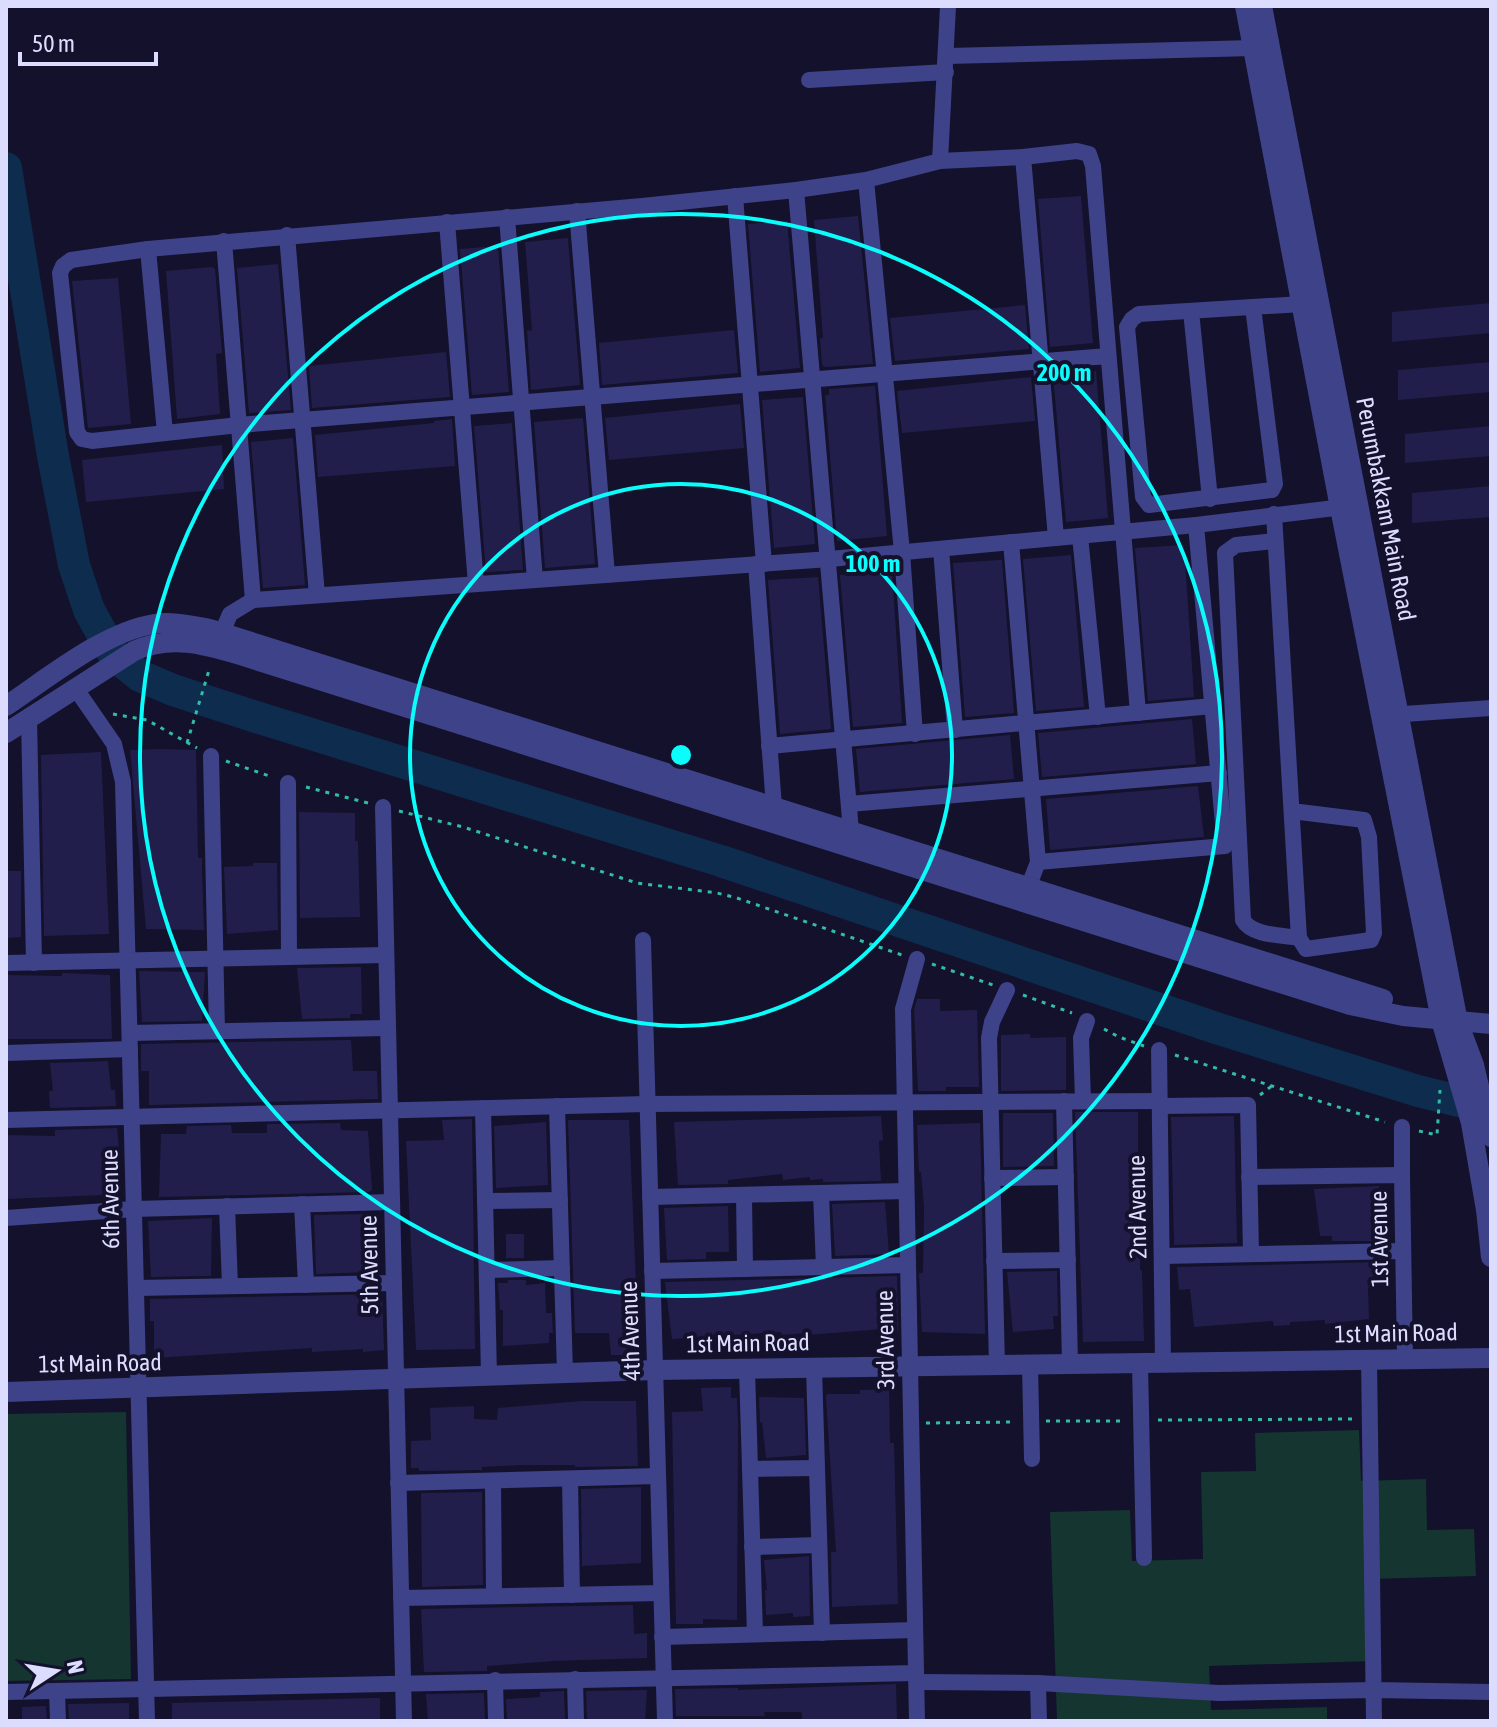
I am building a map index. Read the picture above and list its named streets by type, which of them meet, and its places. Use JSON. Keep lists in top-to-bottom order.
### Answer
{
  "streets": {
    "street": [
      "Perumbakkam Main Road",
      "6th Avenue",
      "2nd Avenue",
      "1st Avenue",
      "5th Avenue",
      "4th Avenue",
      "1st Main Road",
      "3rd Avenue"
    ]
  },
  "crossings": [
    ["6th Avenue", "1st Main Road"],
    ["2nd Avenue", "1st Main Road"],
    ["1st Avenue", "1st Main Road"],
    ["5th Avenue", "1st Main Road"],
    ["4th Avenue", "1st Main Road"],
    ["1st Main Road", "3rd Avenue"]
  ],
  "scale_bar": "50 m",
  "north": "right",
  "rings": ["200 m", "100 m"]
}
